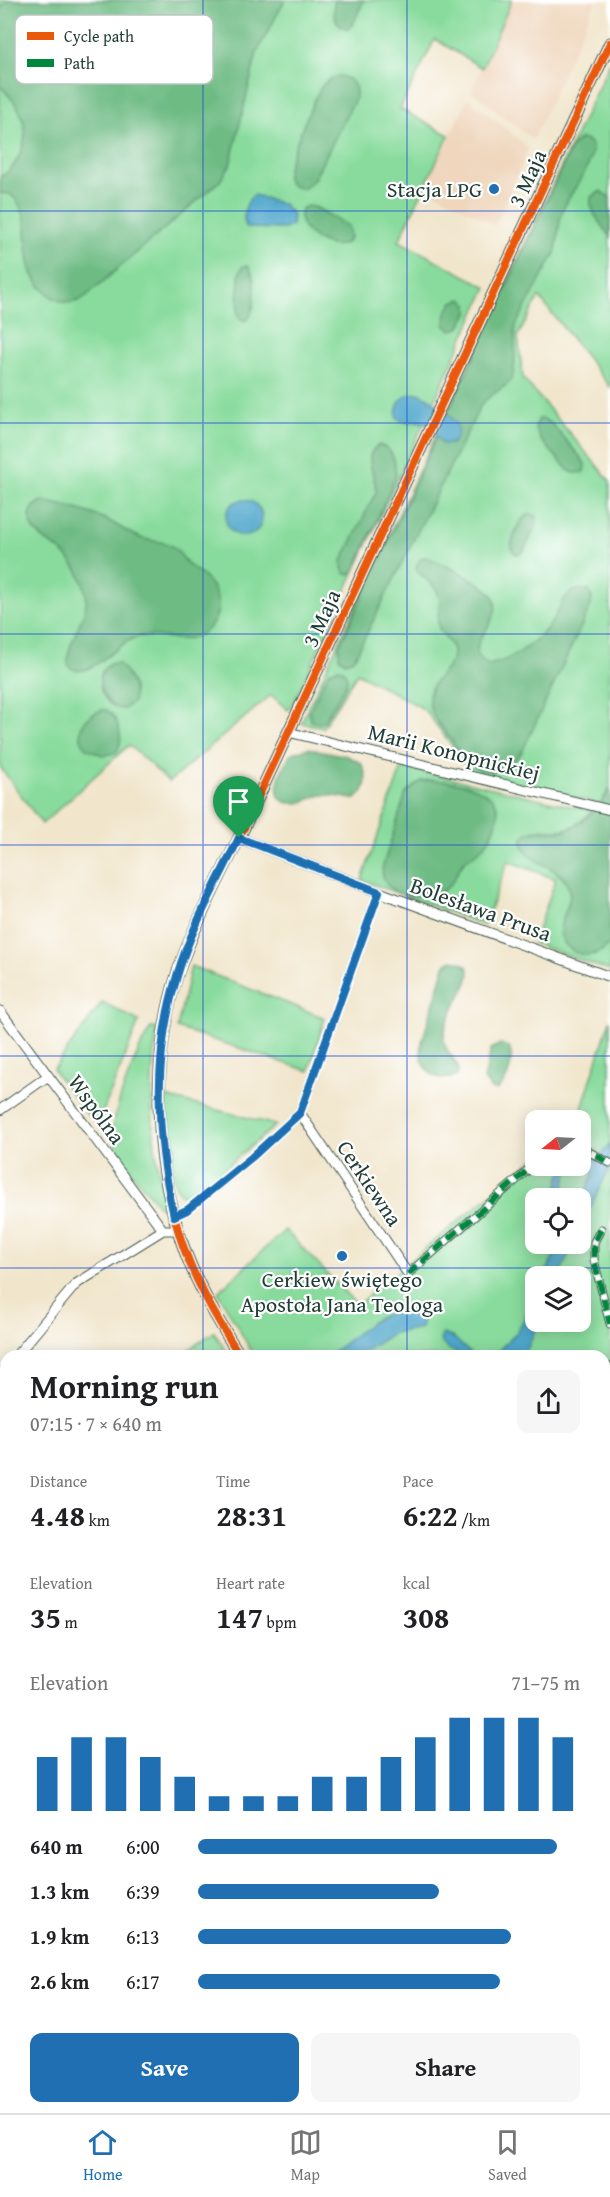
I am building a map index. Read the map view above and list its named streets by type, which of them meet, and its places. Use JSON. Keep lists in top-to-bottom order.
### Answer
{
  "streets": {
    "street": [
      "3 Maja",
      "Marii Konopnickiej",
      "Bolesława Prusa",
      "Wspólna",
      "Cerkiewna"
    ]
  },
  "crossings": [
    ["3 Maja", "Marii Konopnickiej"],
    ["3 Maja", "Bolesława Prusa"]
  ],
  "places": ["Stacja LPG", "Cerkiew świętego Apostoła Jana Teologa"],
  "legend": ["Cycle path", "Path"],
  "north": "left",
  "page": {
    "heading": ["Morning run", "07:15 · 7 × 640 m"],
    "stats": [
      ["Distance", "4.48 km"],
      ["Time", "28:31"],
      ["Pace", "6:22 /km"],
      ["Elevation", "35 m"],
      ["Heart rate", "147 bpm"],
      ["kcal", "308"]
    ],
    "chart": ["Elevation", "71–75 m"],
    "list": [
      {
        "name": "640 m",
        "note": "6:00"
      },
      {
        "name": "1.3 km",
        "note": "6:39"
      },
      {
        "name": "1.9 km",
        "note": "6:13"
      },
      {
        "name": "2.6 km",
        "note": "6:17"
      }
    ],
    "buttons": ["Save", "Share"],
    "tabs": ["Home", "Map", "Saved"]
  }
}
